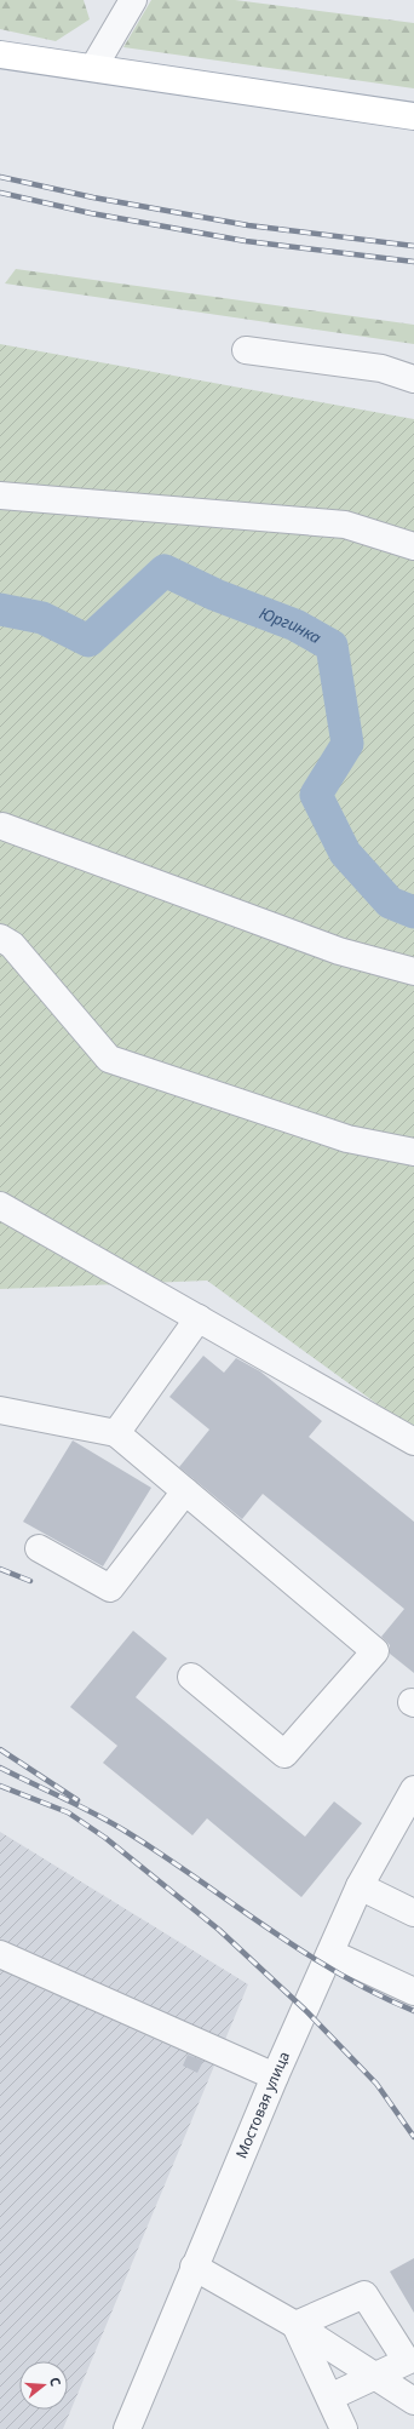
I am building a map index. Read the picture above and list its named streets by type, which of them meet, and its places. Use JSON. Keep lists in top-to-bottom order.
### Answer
{
  "streets": {
    "street": ["Мостовая улица"]
  },
  "water": ["Юргинка"],
  "north": "right"
}
